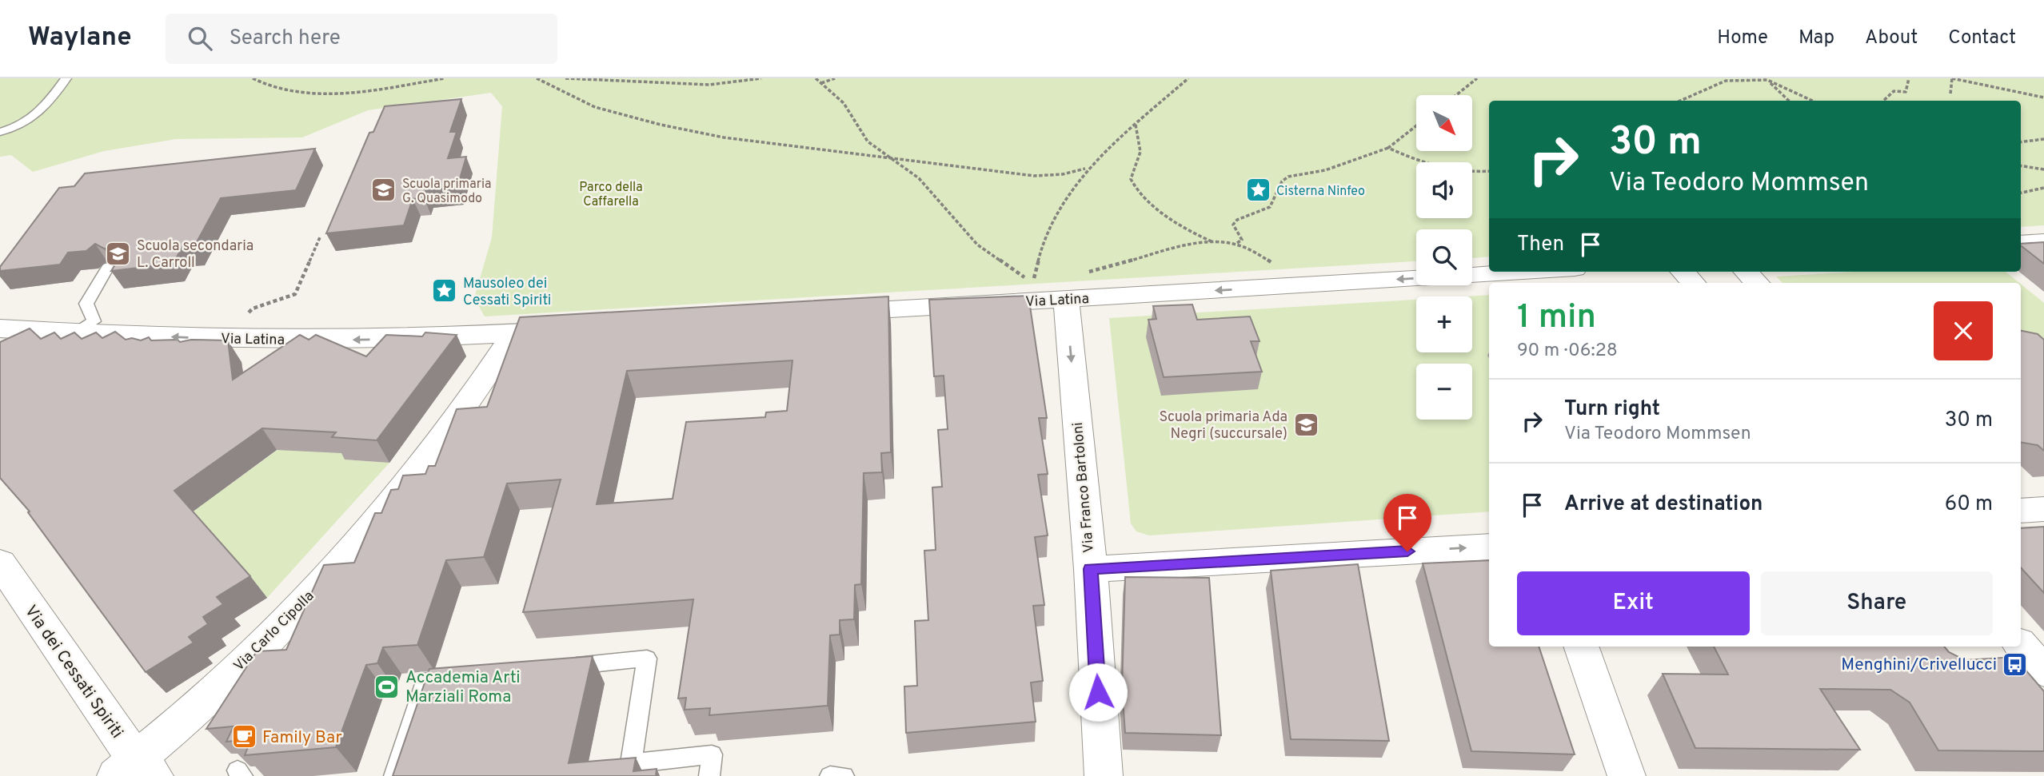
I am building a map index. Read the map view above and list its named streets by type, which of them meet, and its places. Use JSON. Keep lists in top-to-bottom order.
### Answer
{
  "streets": {
    "street": [
      "Via Latina",
      "Via Franco Bartoloni",
      "Via Carlo Cipolla",
      "Via dei Cessati Spiriti"
    ]
  },
  "crossings": [
    ["Via Latina", "Via Franco Bartoloni"],
    ["Via Latina", "Via Carlo Cipolla"],
    ["Via Carlo Cipolla", "Via dei Cessati Spiriti"]
  ],
  "one_way": ["Via Latina", "Via Franco Bartoloni"],
  "parks": ["Parco della Caffarella"],
  "places": {
    "school or university": ["Scuola primaria G. Quasimodo", "Scuola secondaria L. Carroll", "Scuola primaria Ada Negri (succursale)"],
    "place": ["Cisterna Ninfeo", "Mausoleo dei Cessati Spiriti"],
    "bus stop": ["Menghini/Crivellucci"],
    "sports": ["Accademia Arti Marziali Roma"],
    "cafe": ["Family Bar"]
  },
  "north": "bottom right",
  "page": {
    "header": "Waylane",
    "search": "Search here",
    "nav": [
      "Home",
      "Map",
      "About",
      "Contact"
    ],
    "map_buttons": ["+", "−"],
    "turn": ["30 m", "Via Teodoro Mommsen"],
    "then": "Then",
    "heading": ["1 min", "90 m · 06:28"],
    "list": [
      {
        "name": "Turn right",
        "note": "Via Teodoro Mommsen",
        "value": "30 m"
      },
      {
        "name": "Arrive at destination",
        "value": "60 m"
      }
    ],
    "buttons": ["Exit", "Share"]
  }
}
